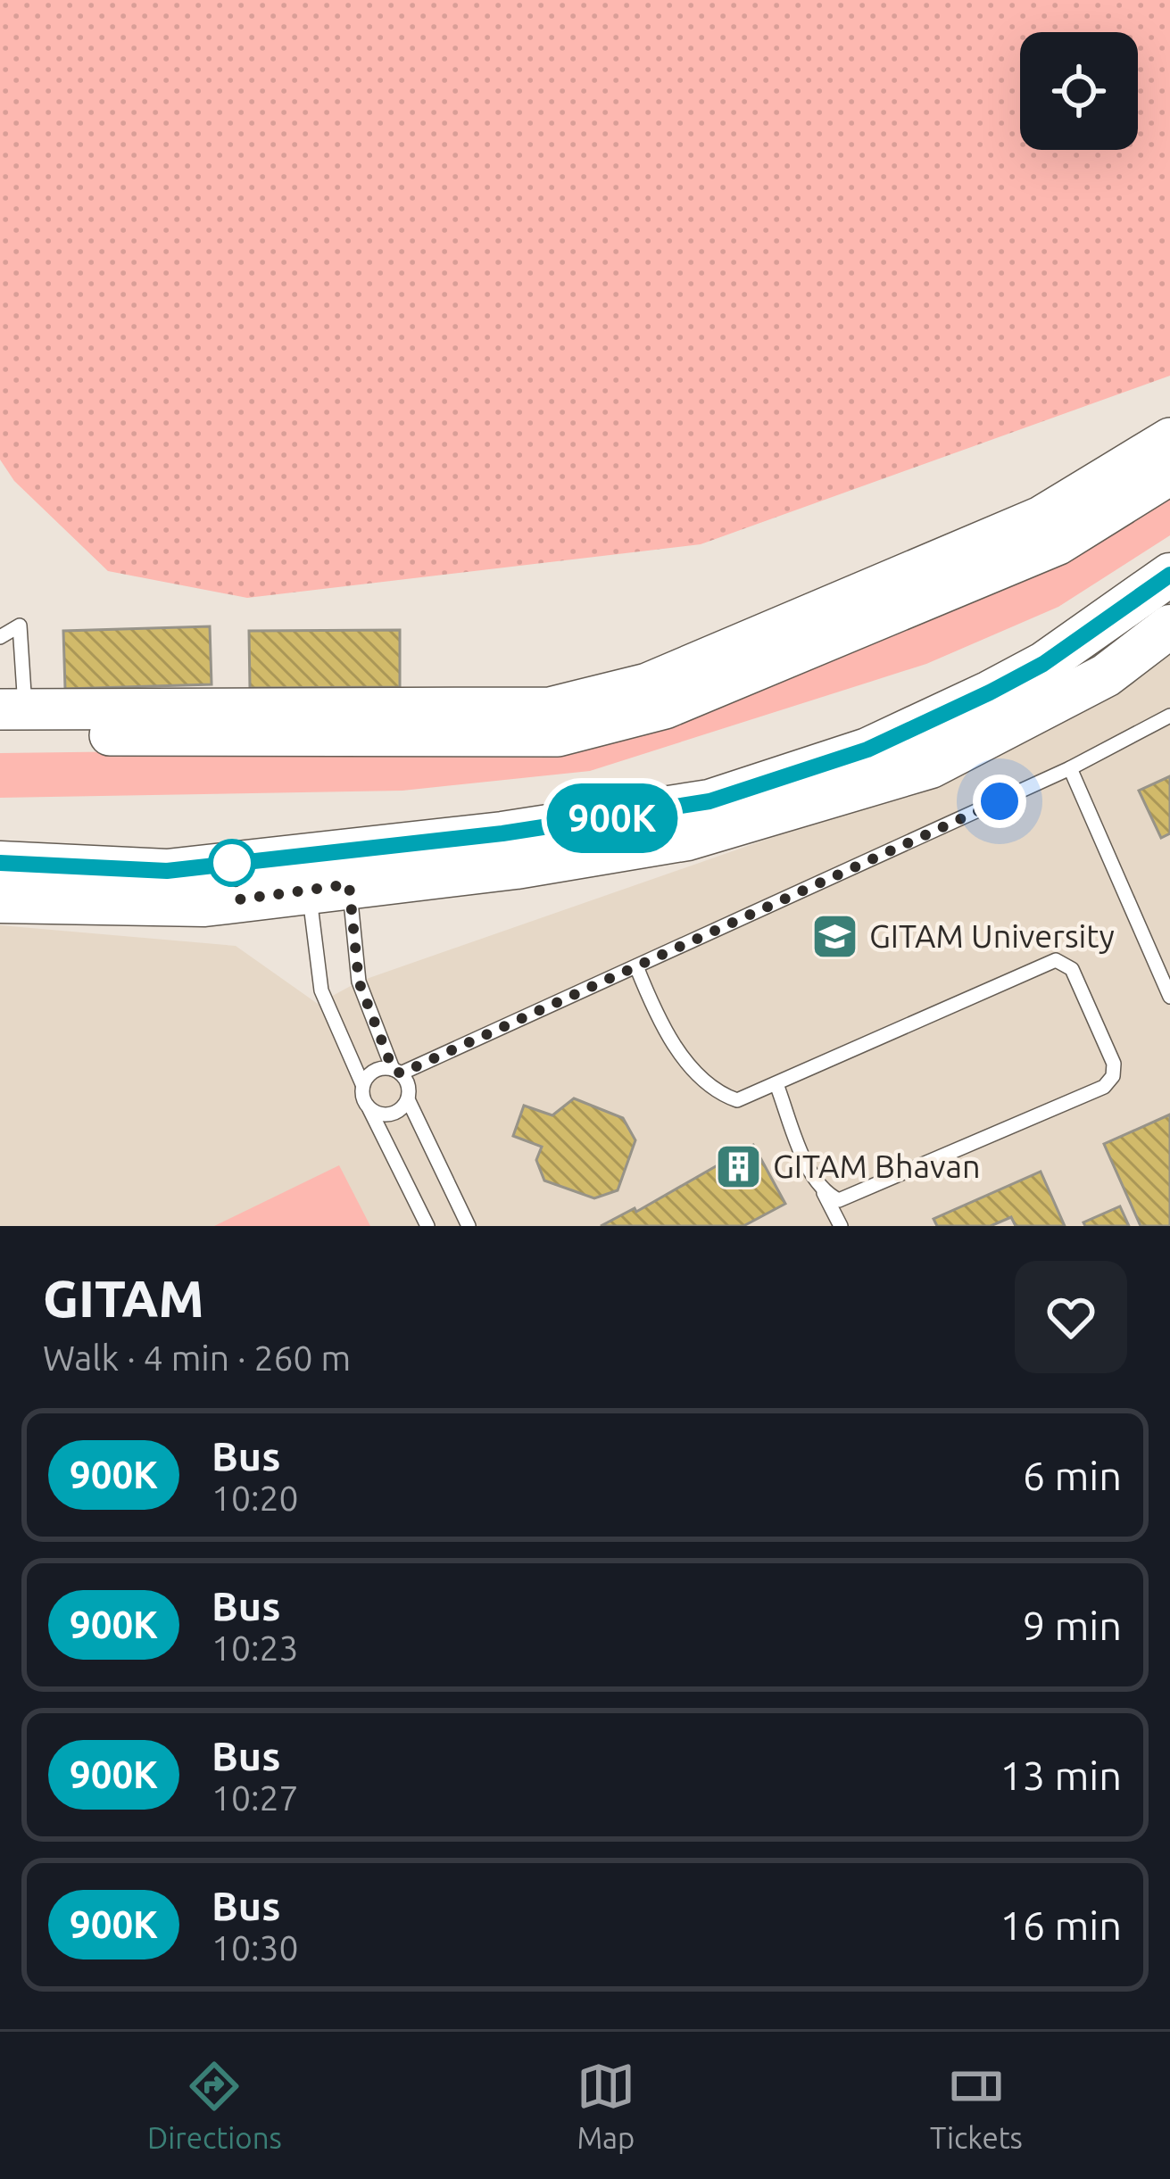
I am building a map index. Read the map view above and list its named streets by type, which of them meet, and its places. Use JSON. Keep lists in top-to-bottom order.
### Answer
{
  "places": {
    "school or university": ["GITAM University"],
    "building": ["GITAM Bhavan"]
  },
  "lines": ["bus line 900K"],
  "page": {
    "on_map": "900K",
    "heading": ["GITAM", "Walk · 4 min · 260 m"],
    "list": [
      {
        "mark": "900K",
        "name": "Bus",
        "note": "10:20",
        "value": "6 min"
      },
      {
        "mark": "900K",
        "name": "Bus",
        "note": "10:23",
        "value": "9 min"
      },
      {
        "mark": "900K",
        "name": "Bus",
        "note": "10:27",
        "value": "13 min"
      },
      {
        "mark": "900K",
        "name": "Bus",
        "note": "10:30",
        "value": "16 min"
      }
    ],
    "tabs": ["Directions", "Map", "Tickets"]
  }
}
